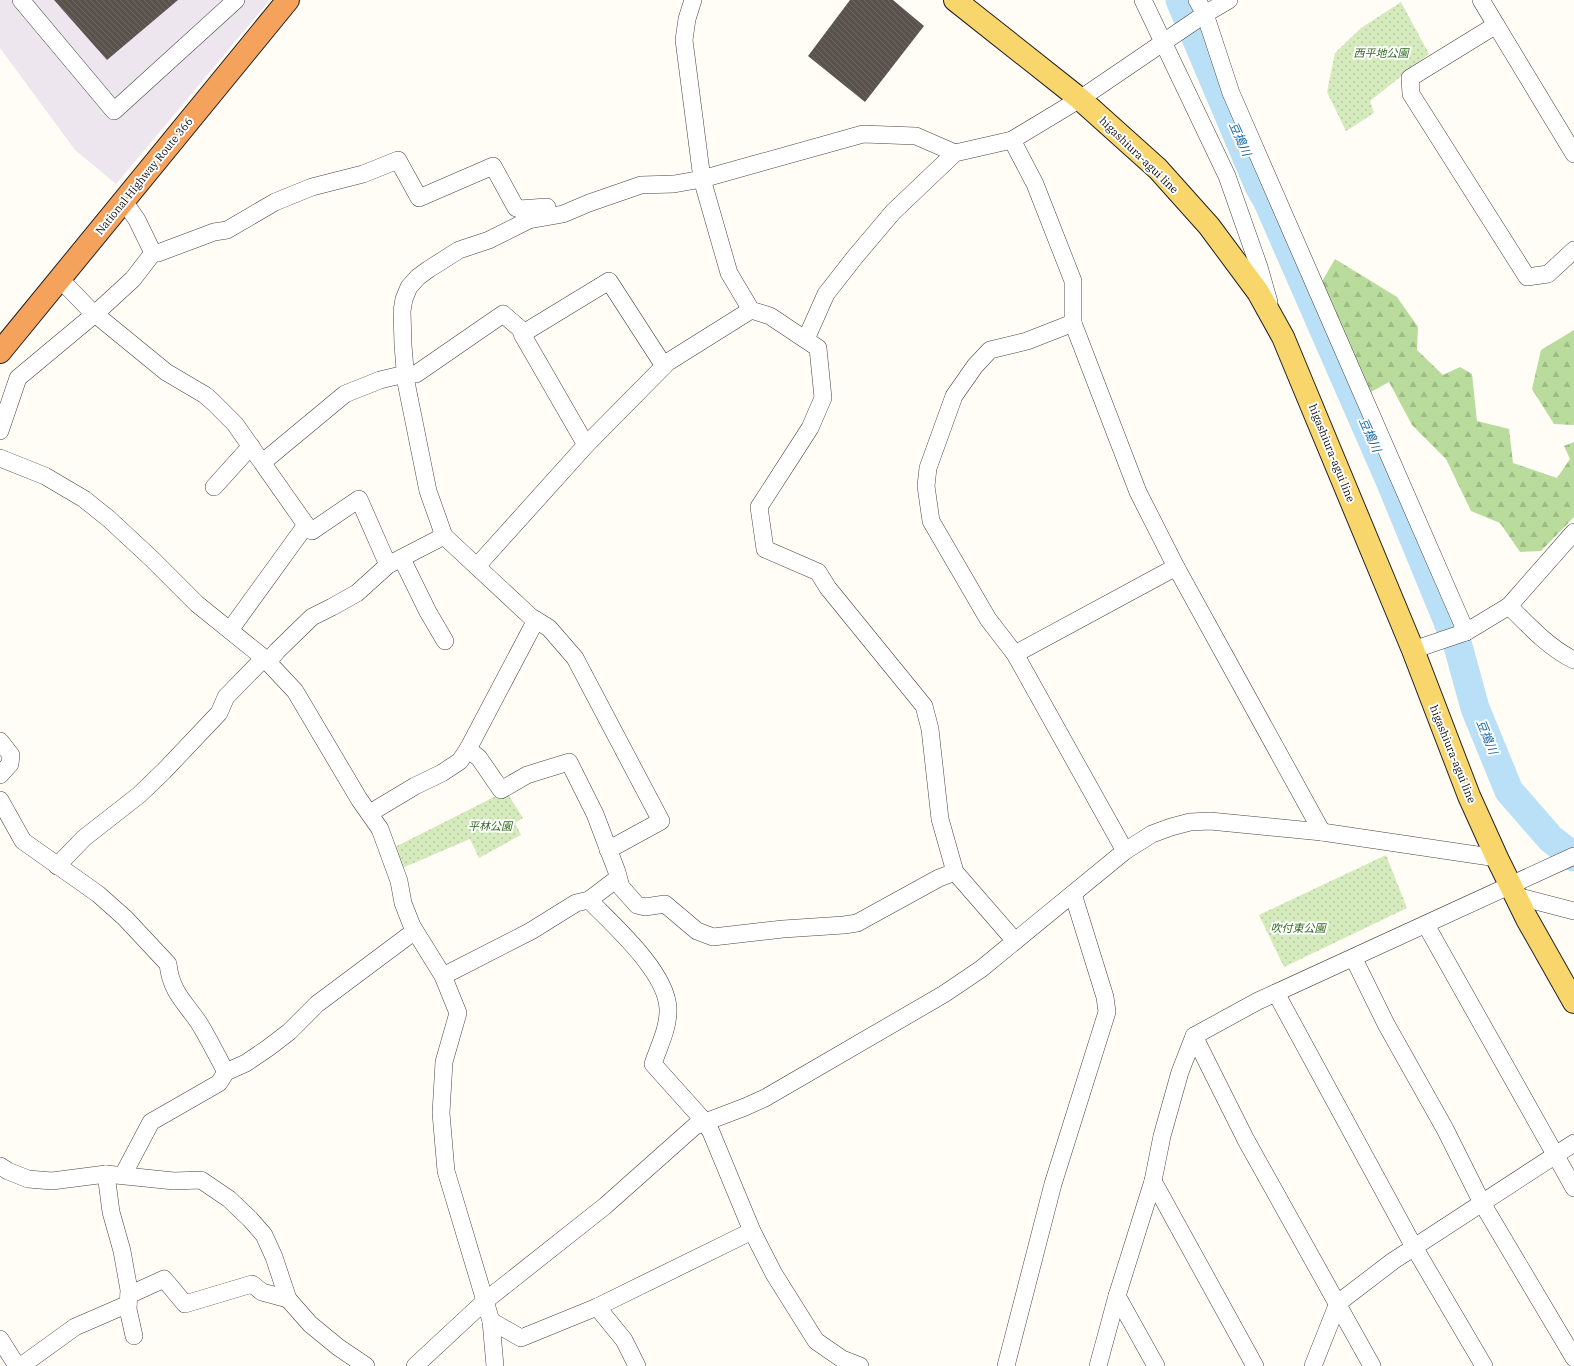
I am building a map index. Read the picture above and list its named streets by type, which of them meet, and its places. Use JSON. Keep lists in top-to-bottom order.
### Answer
{
  "streets": {
    "highway": ["National Highway Route 366"],
    "main road": ["higashiura-agui line"]
  },
  "water": ["豆搗川"],
  "parks": ["西平地公園", "平林公園", "吹付東公園"]
}
